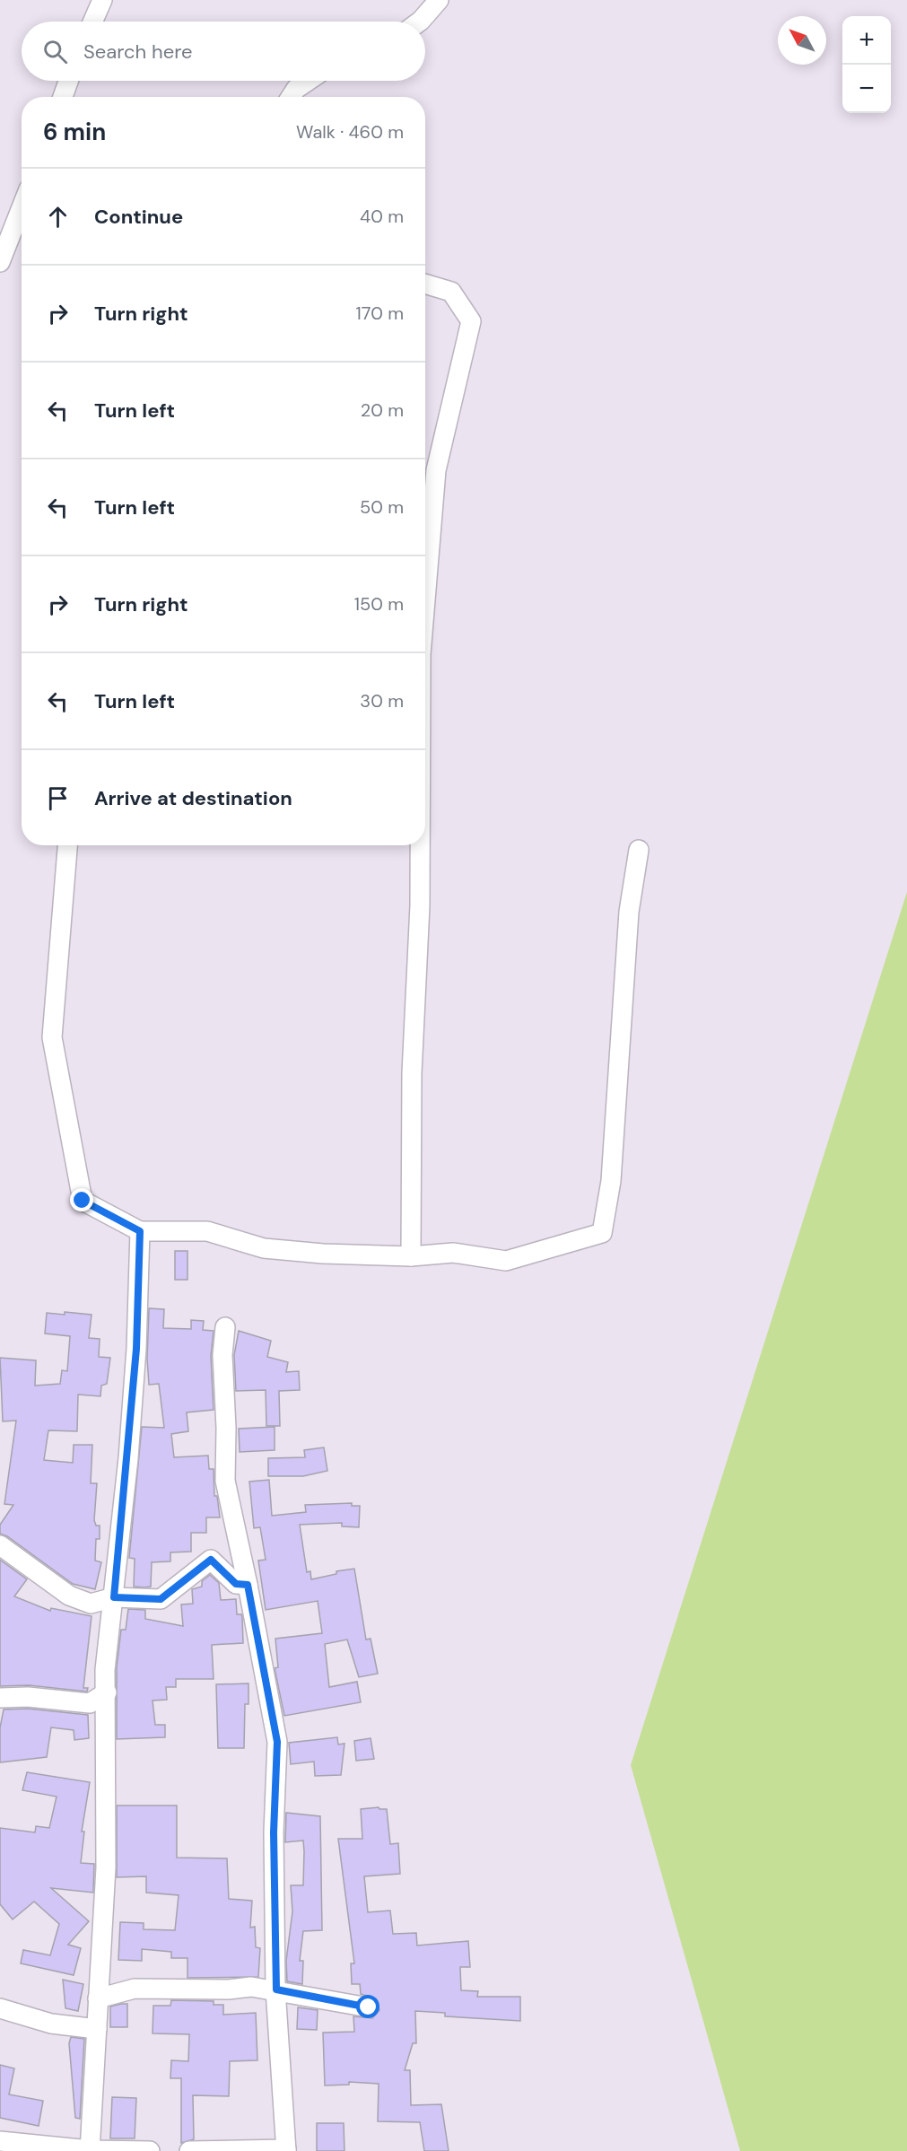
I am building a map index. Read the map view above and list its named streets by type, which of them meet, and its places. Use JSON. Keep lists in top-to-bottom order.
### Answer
{
  "north": "top left",
  "page": {
    "map_buttons": ["+", "−"],
    "search": "Search here",
    "heading": ["6 min", "Walk · 460 m"],
    "list": [
      ["Continue", "40 m"],
      ["Turn right", "170 m"],
      ["Turn left", "20 m"],
      ["Turn left", "50 m"],
      ["Turn right", "150 m"],
      ["Turn left", "30 m"],
      "Arrive at destination"
    ]
  }
}
